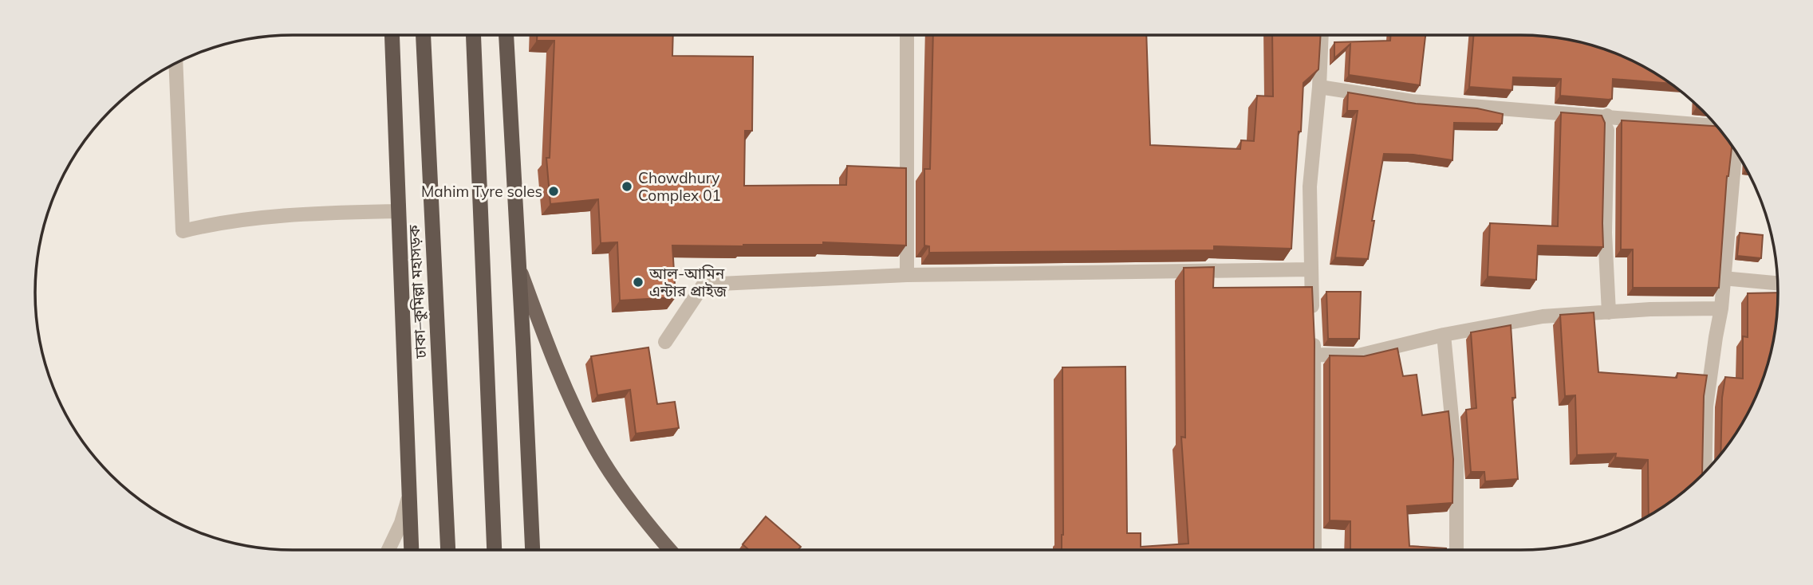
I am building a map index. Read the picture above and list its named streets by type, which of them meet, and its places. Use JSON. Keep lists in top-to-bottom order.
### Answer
{
  "streets": {
    "highway": ["ঢাকা–কুমিল্লা মহাসড়ক"]
  },
  "places": ["Chowdhury Complex 01", "Mahim Tyre soles", "আল-আমিন এন্টার প্রাইজ"]
}
